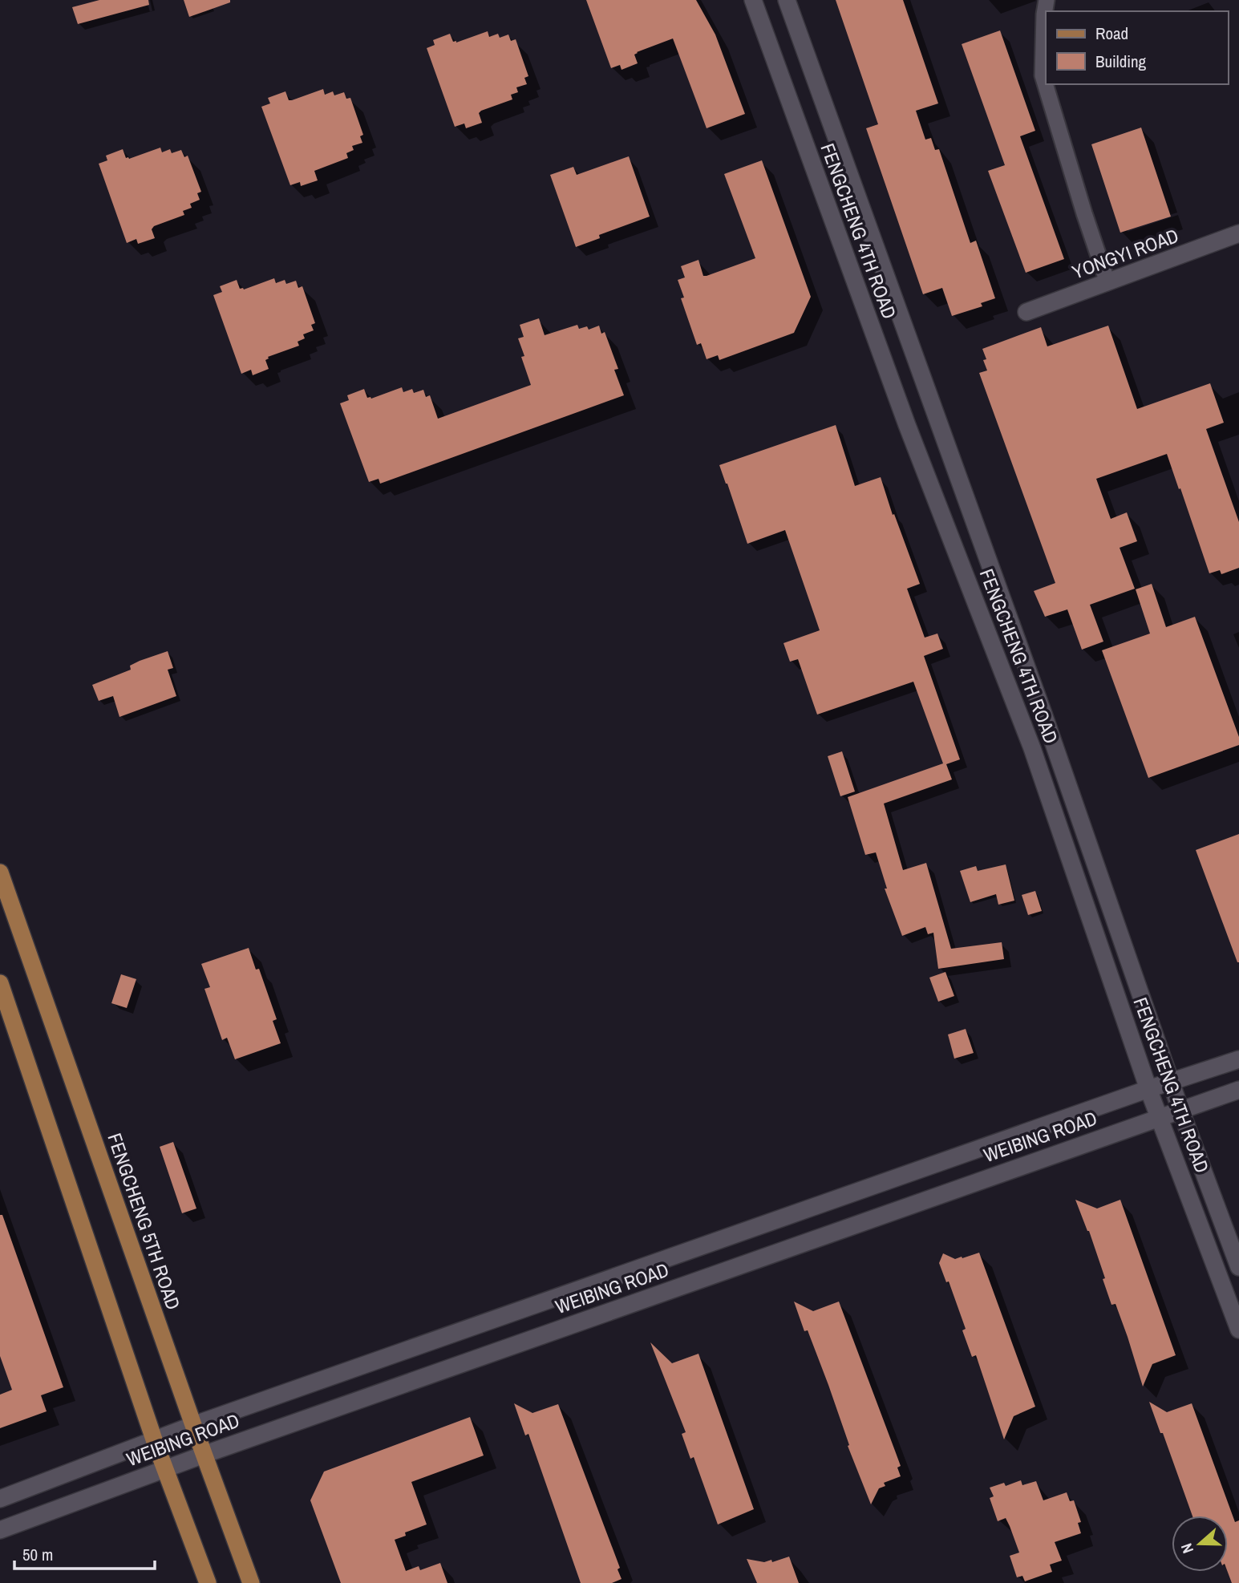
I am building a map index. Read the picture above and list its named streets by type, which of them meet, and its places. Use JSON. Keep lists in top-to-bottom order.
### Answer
{
  "streets": {
    "main road": ["FENGCHENG 5TH ROAD"],
    "street": ["FENGCHENG 4TH ROAD", "YONGYI ROAD", "WEIBING ROAD"]
  },
  "crossings": [
    ["FENGCHENG 4TH ROAD", "WEIBING ROAD"],
    ["WEIBING ROAD", "FENGCHENG 5TH ROAD"]
  ],
  "legend": ["Road", "Building"],
  "scale_bar": "50 m",
  "north": "left"
}
